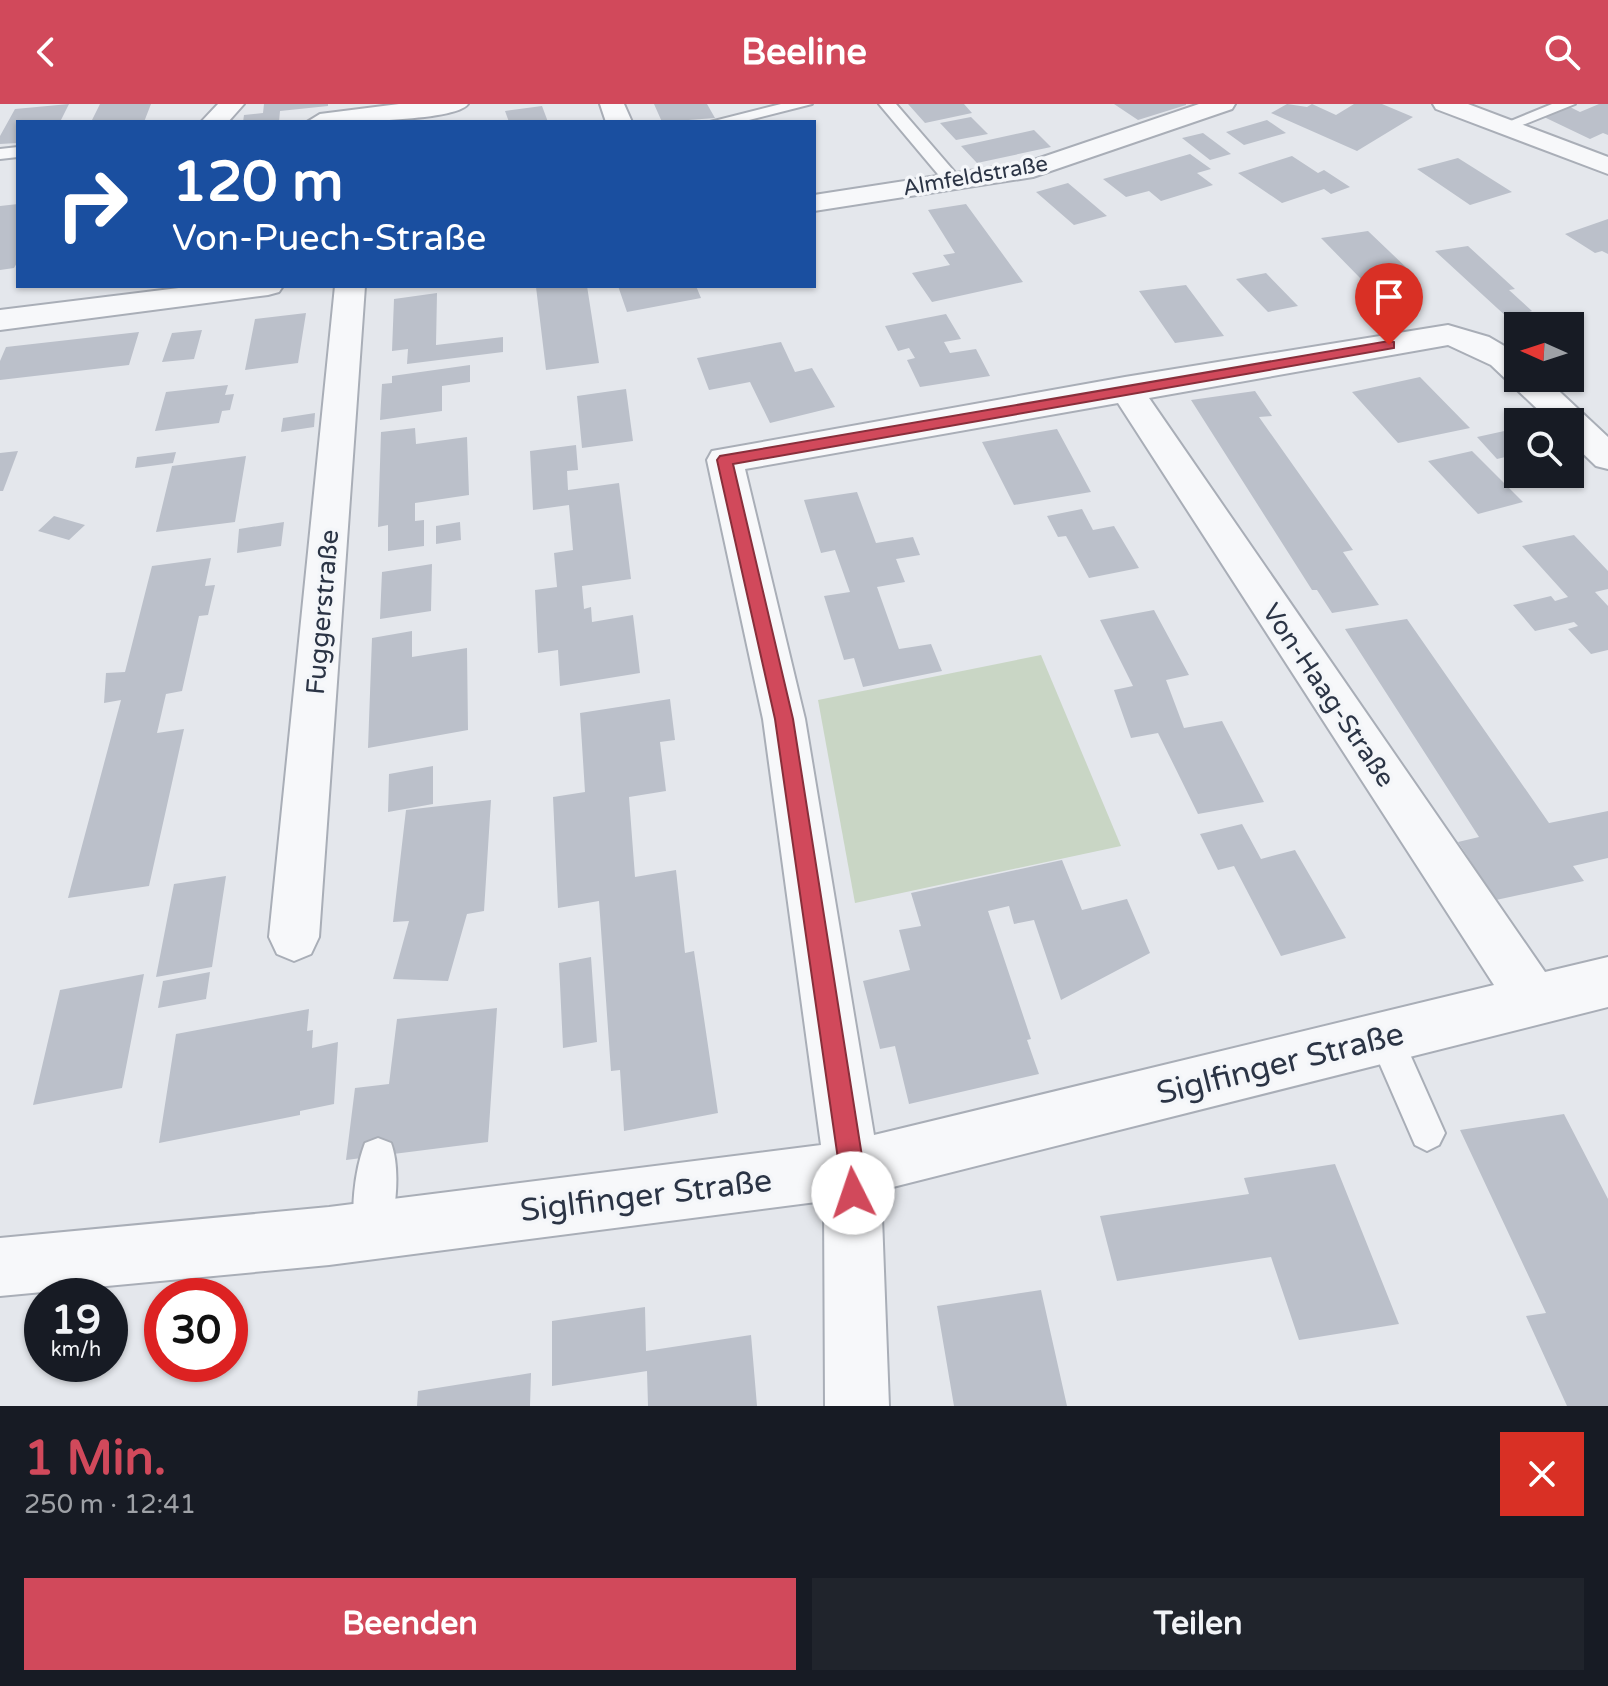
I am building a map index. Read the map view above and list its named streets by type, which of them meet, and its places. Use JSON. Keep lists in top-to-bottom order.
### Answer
{
  "streets": {
    "street": [
      "Almfeldstraße",
      "Fuggerstraße",
      "Von-Haag-Straße",
      "Siglfinger Straße"
    ]
  },
  "crossings": [
    ["Von-Haag-Straße", "Siglfinger Straße"]
  ],
  "north": "left",
  "page": {
    "header": "Beeline",
    "turn": ["120 m", "Von-Puech-Straße"],
    "speed": "19 km/h",
    "limit": "30",
    "heading": ["1 Min.", "250 m · 12:41"],
    "buttons": ["Beenden", "Teilen"]
  }
}
